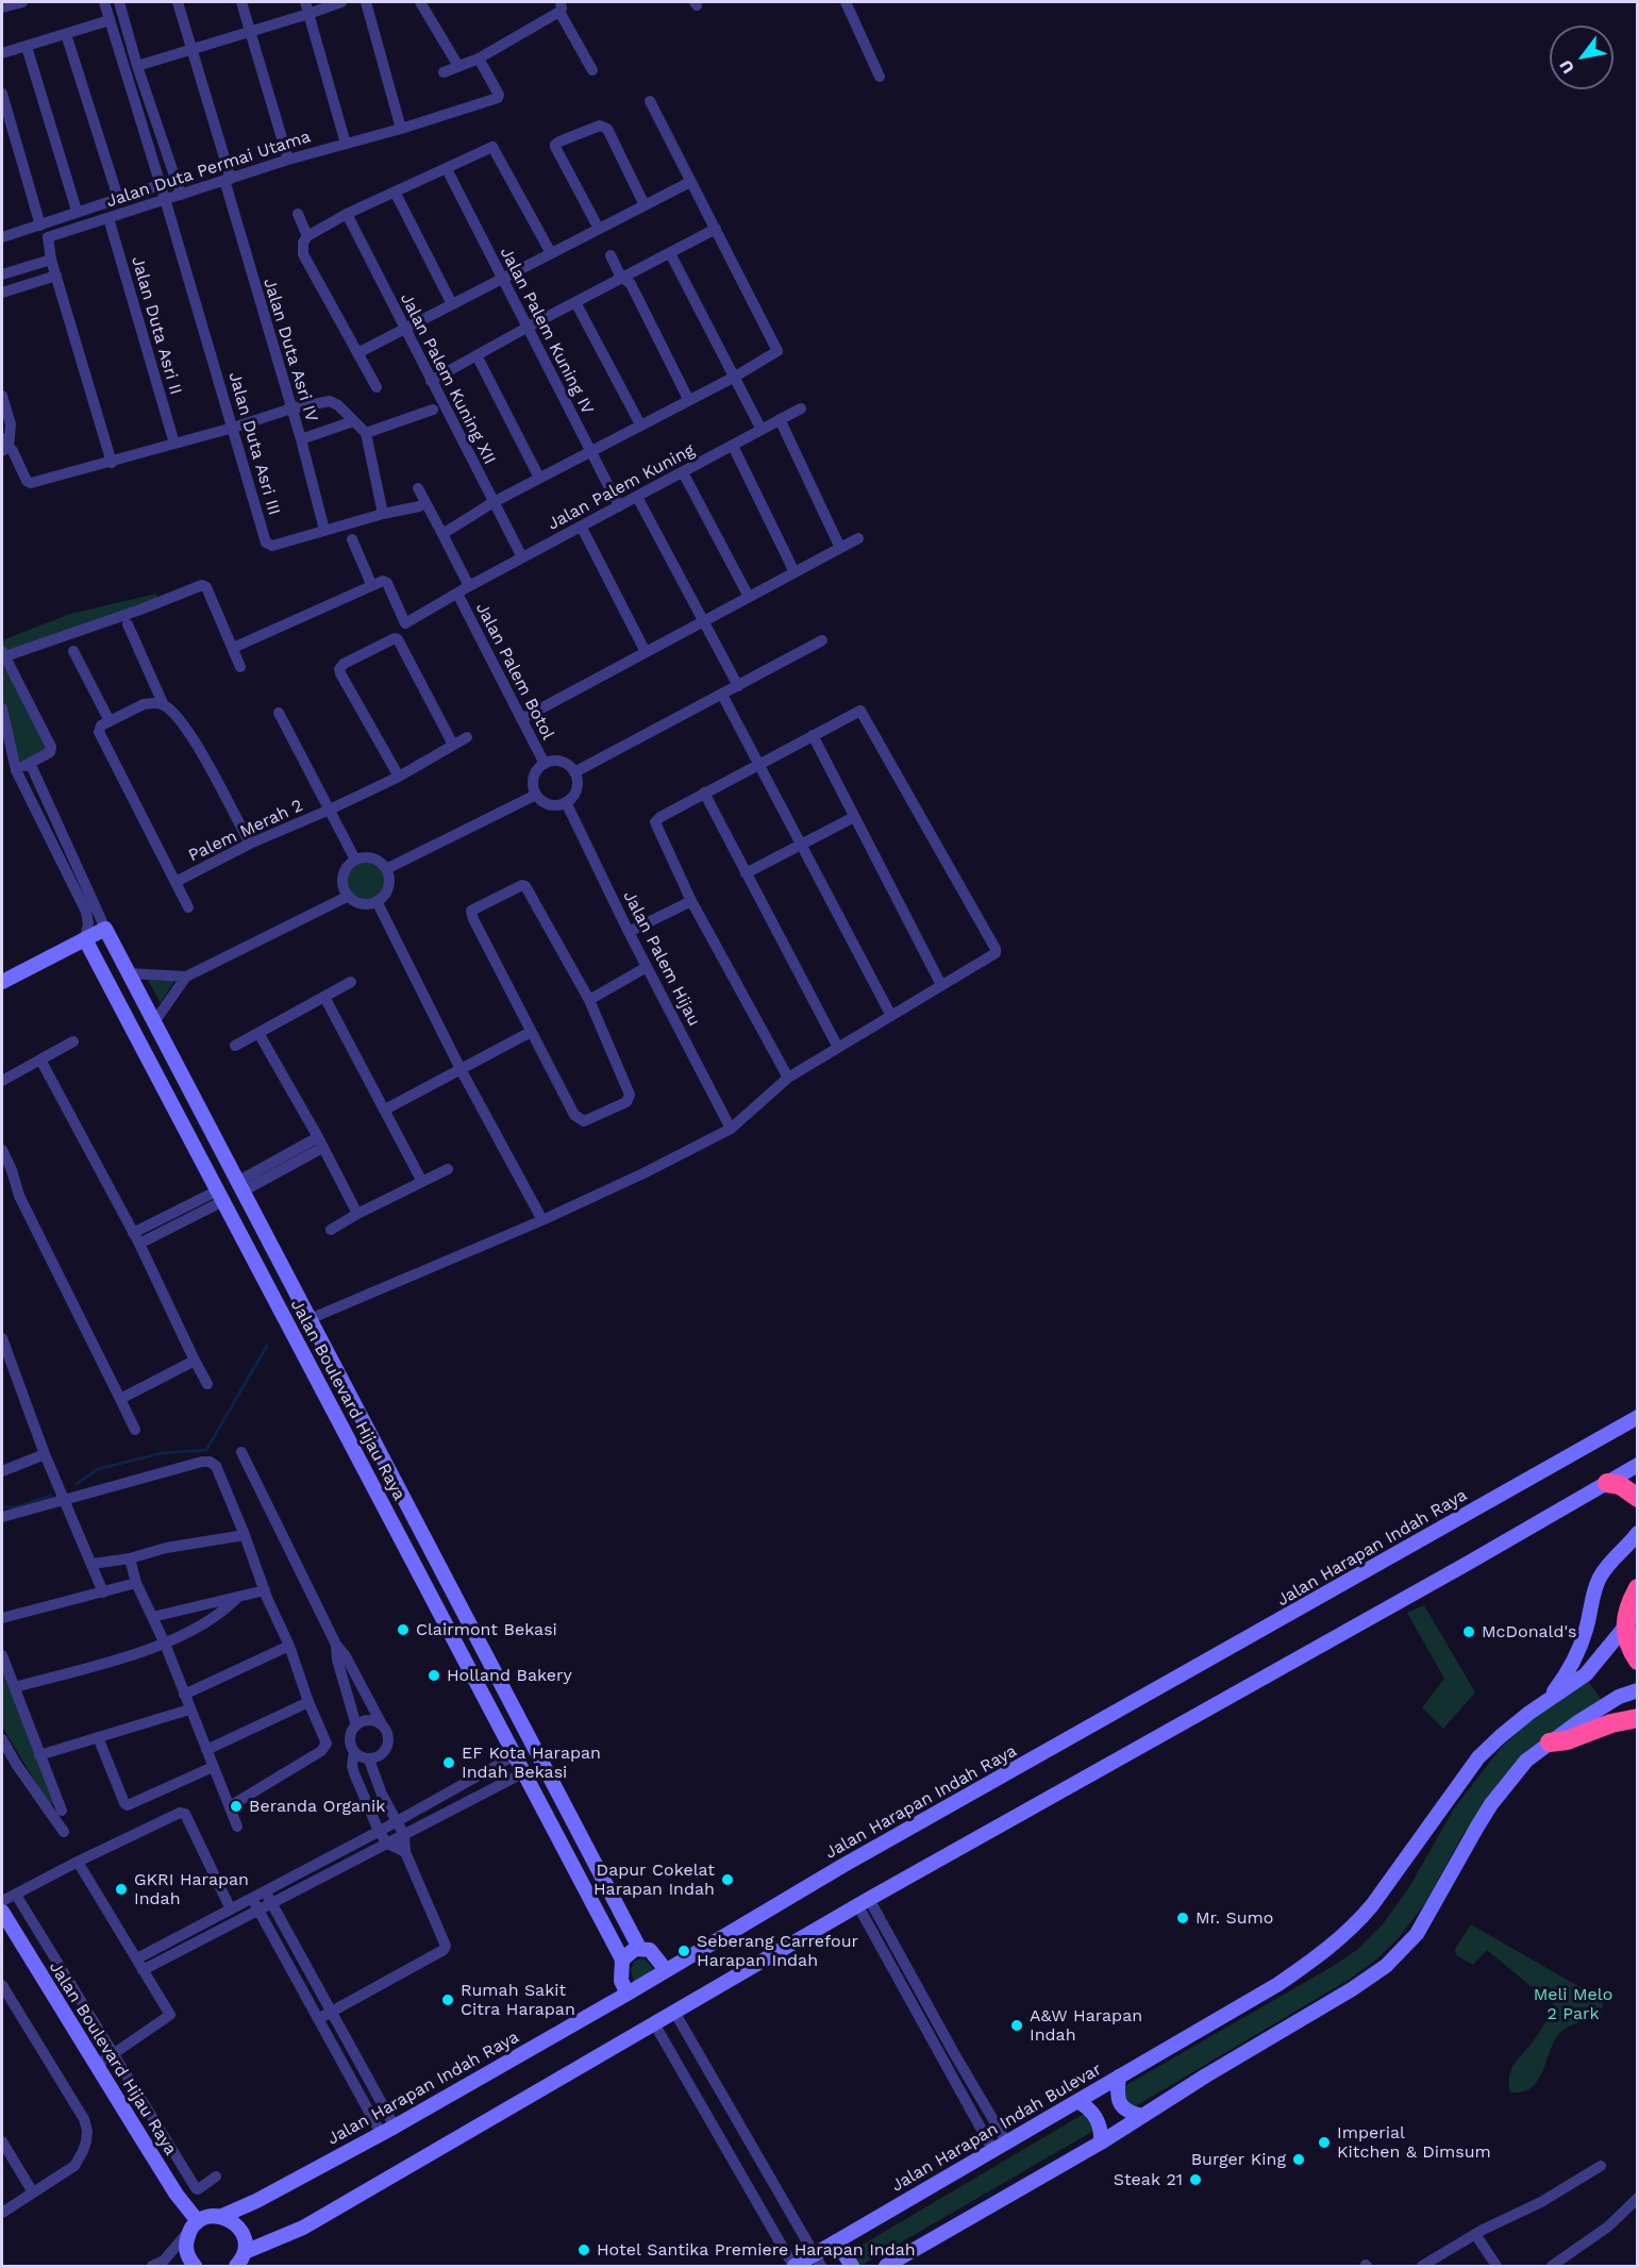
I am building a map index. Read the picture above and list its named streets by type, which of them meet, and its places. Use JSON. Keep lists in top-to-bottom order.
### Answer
{
  "streets": {
    "street": [
      "Jalan Duta Permai Utama",
      "Jalan Duta Asri II",
      "Jalan Palem Kuning IV",
      "Jalan Duta Asri IV",
      "Jalan Palem Kuning XII",
      "Jalan Duta Asri III",
      "Jalan Palem Kuning",
      "Jalan Palem Botol",
      "Palem Merah 2",
      "Jalan Palem Hijau",
      "Jalan Boulevard Hijau Raya",
      "Jalan Harapan Indah Raya",
      "Jalan Harapan Indah Bulevar"
    ]
  },
  "crossings": [
    ["Jalan Duta Permai Utama", "Jalan Duta Asri II"],
    ["Jalan Duta Permai Utama", "Jalan Duta Asri IV"],
    ["Jalan Duta Permai Utama", "Jalan Duta Asri III"],
    ["Jalan Palem Kuning IV", "Jalan Palem Kuning"],
    ["Jalan Duta Asri IV", "Jalan Duta Asri III"],
    ["Jalan Palem Kuning XII", "Jalan Palem Kuning"],
    ["Jalan Palem Kuning", "Jalan Palem Botol"],
    ["Jalan Palem Botol", "Jalan Palem Hijau"],
    ["Jalan Boulevard Hijau Raya", "Jalan Harapan Indah Raya"]
  ],
  "parks": ["Meli Melo 2 Park"],
  "places": [
    "Clairmont Bekasi",
    "McDonald's",
    "Holland Bakery",
    "EF Kota Harapan Indah Bekasi",
    "Beranda Organik",
    "Dapur Cokelat Harapan Indah",
    "GKRI Harapan Indah",
    "Mr. Sumo",
    "Seberang Carrefour Harapan Indah",
    "Rumah Sakit Citra Harapan",
    "A&W Harapan Indah",
    "Imperial Kitchen & Dimsum",
    "Burger King",
    "Steak 21",
    "Hotel Santika Premiere Harapan Indah"
  ],
  "north": "bottom left"
}
